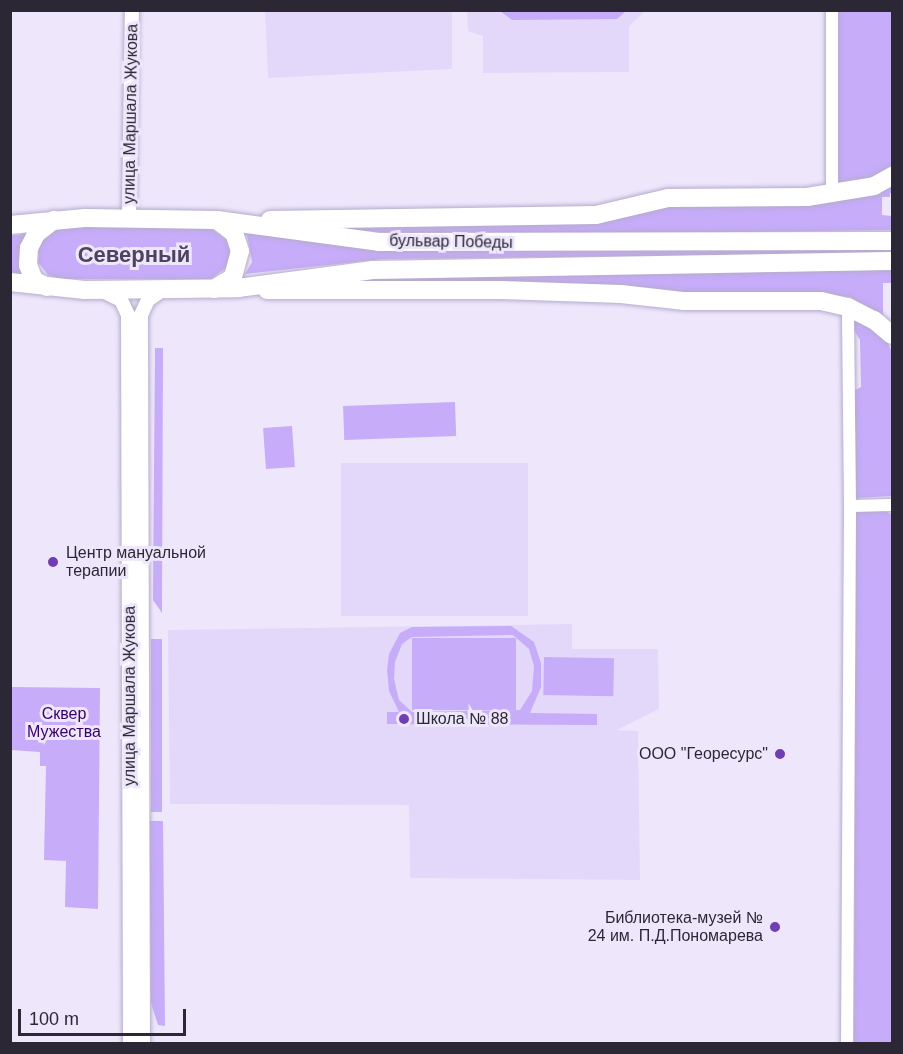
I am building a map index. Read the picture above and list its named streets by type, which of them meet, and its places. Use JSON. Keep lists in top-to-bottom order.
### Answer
{
  "streets": {
    "main road": ["бульвар Победы"],
    "street": ["улица Маршала Жукова"]
  },
  "crossings": [
    ["улица Маршала Жукова", "бульвар Победы"]
  ],
  "districts": ["Северный"],
  "parks": ["Сквер Мужества"],
  "places": [
    "Центр мануальной терапии",
    "Школа № 88",
    "ООО \"Георесурс\"",
    "Библиотека-музей № 24 им. П.Д.Пономарева"
  ],
  "scale_bar": "100 m"
}
